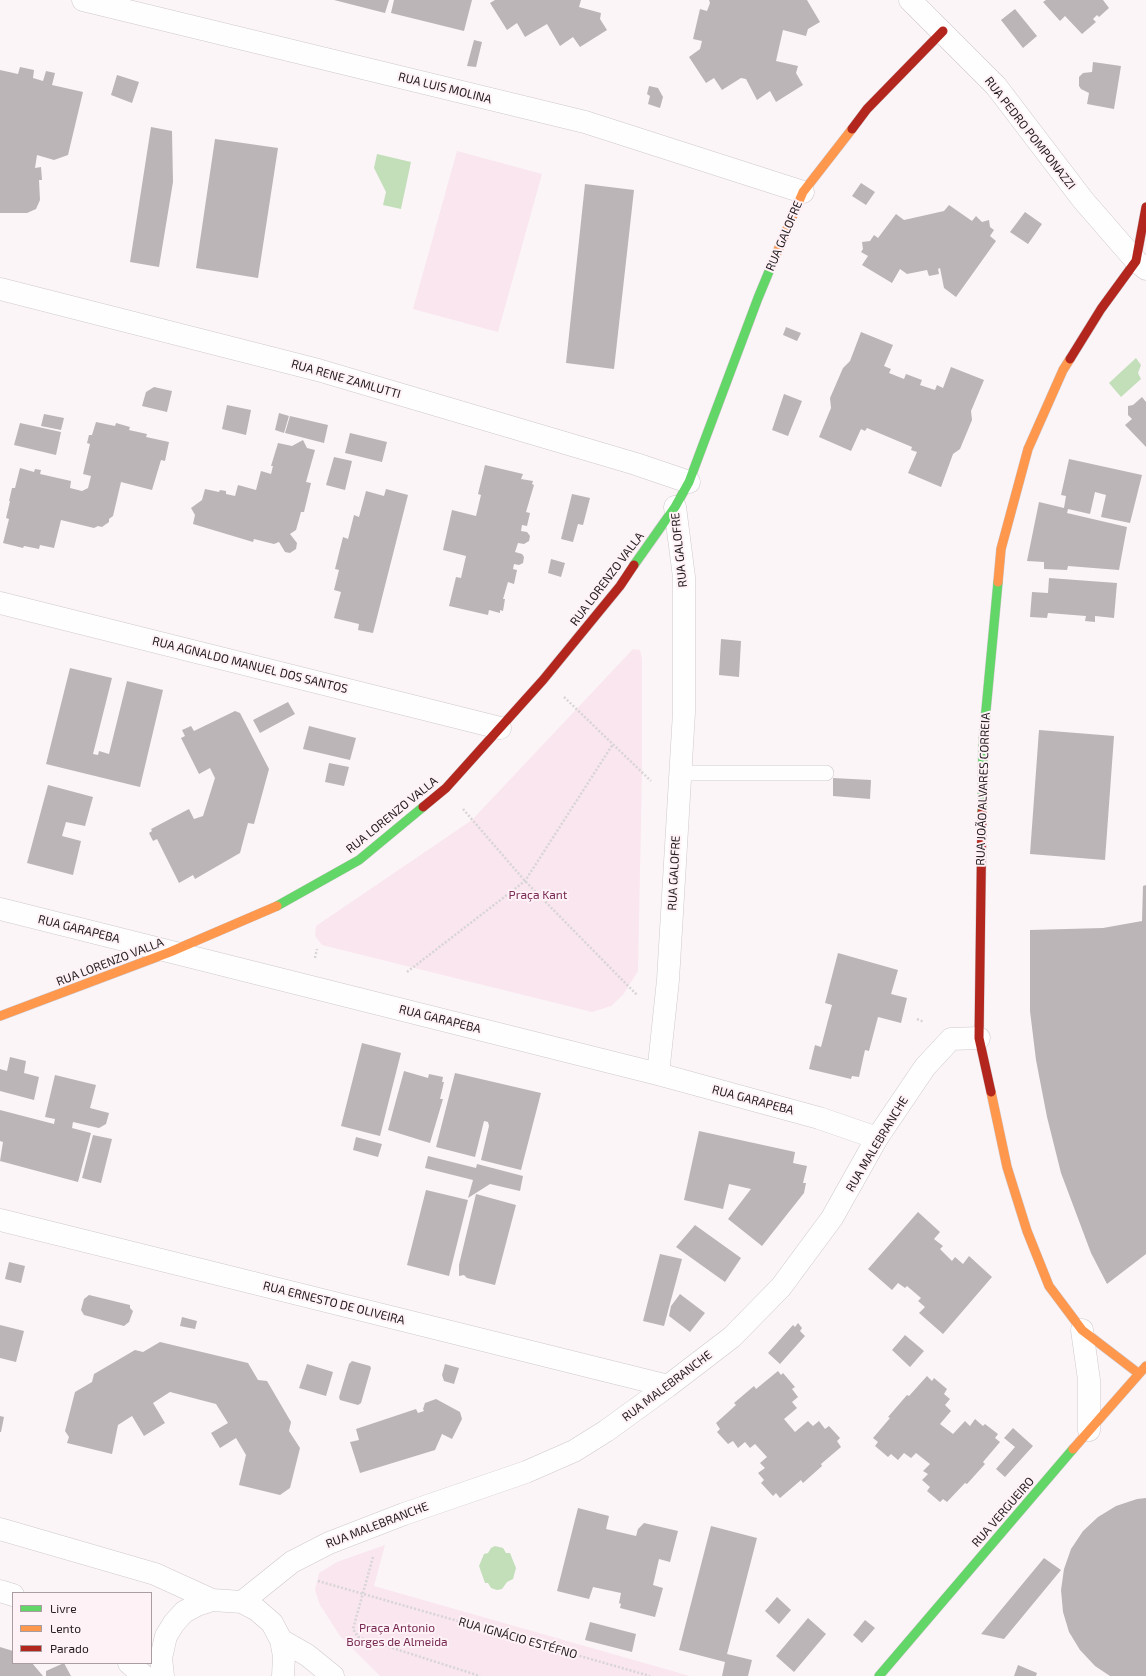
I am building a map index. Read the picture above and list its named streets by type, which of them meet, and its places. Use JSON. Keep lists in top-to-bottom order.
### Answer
{
  "streets": {
    "street": [
      "RUA LUIS MOLINA",
      "RUA PEDRO POMPONAZZI",
      "RUA GALOFRE",
      "RUA RENE ZAMLUTTI",
      "RUA LORENZO VALLA",
      "RUA AGNALDO MANUEL DOS SANTOS",
      "RUA JOÃO ALVARES CORREIA",
      "RUA GARAPEBA",
      "RUA MALEBRANCHE",
      "RUA ERNESTO DE OLIVEIRA",
      "RUA VERGUEIRO"
    ],
    "path": ["RUA IGNÁCIO ESTÉFNO"]
  },
  "crossings": [
    ["RUA LUIS MOLINA", "RUA GALOFRE"],
    ["RUA PEDRO POMPONAZZI", "RUA GALOFRE"],
    ["RUA PEDRO POMPONAZZI", "RUA JOÃO ALVARES CORREIA"],
    ["RUA GALOFRE", "RUA RENE ZAMLUTTI"],
    ["RUA GALOFRE", "RUA LORENZO VALLA"],
    ["RUA GALOFRE", "RUA GARAPEBA"],
    ["RUA LORENZO VALLA", "RUA AGNALDO MANUEL DOS SANTOS"],
    ["RUA LORENZO VALLA", "RUA GARAPEBA"],
    ["RUA JOÃO ALVARES CORREIA", "RUA MALEBRANCHE"],
    ["RUA JOÃO ALVARES CORREIA", "RUA VERGUEIRO"],
    ["RUA GARAPEBA", "RUA MALEBRANCHE"],
    ["RUA MALEBRANCHE", "RUA ERNESTO DE OLIVEIRA"]
  ],
  "parks": ["Praça Kant", "Praça Antonio Borges de Almeida"],
  "legend": ["Livre", "Lento", "Parado"]
}
